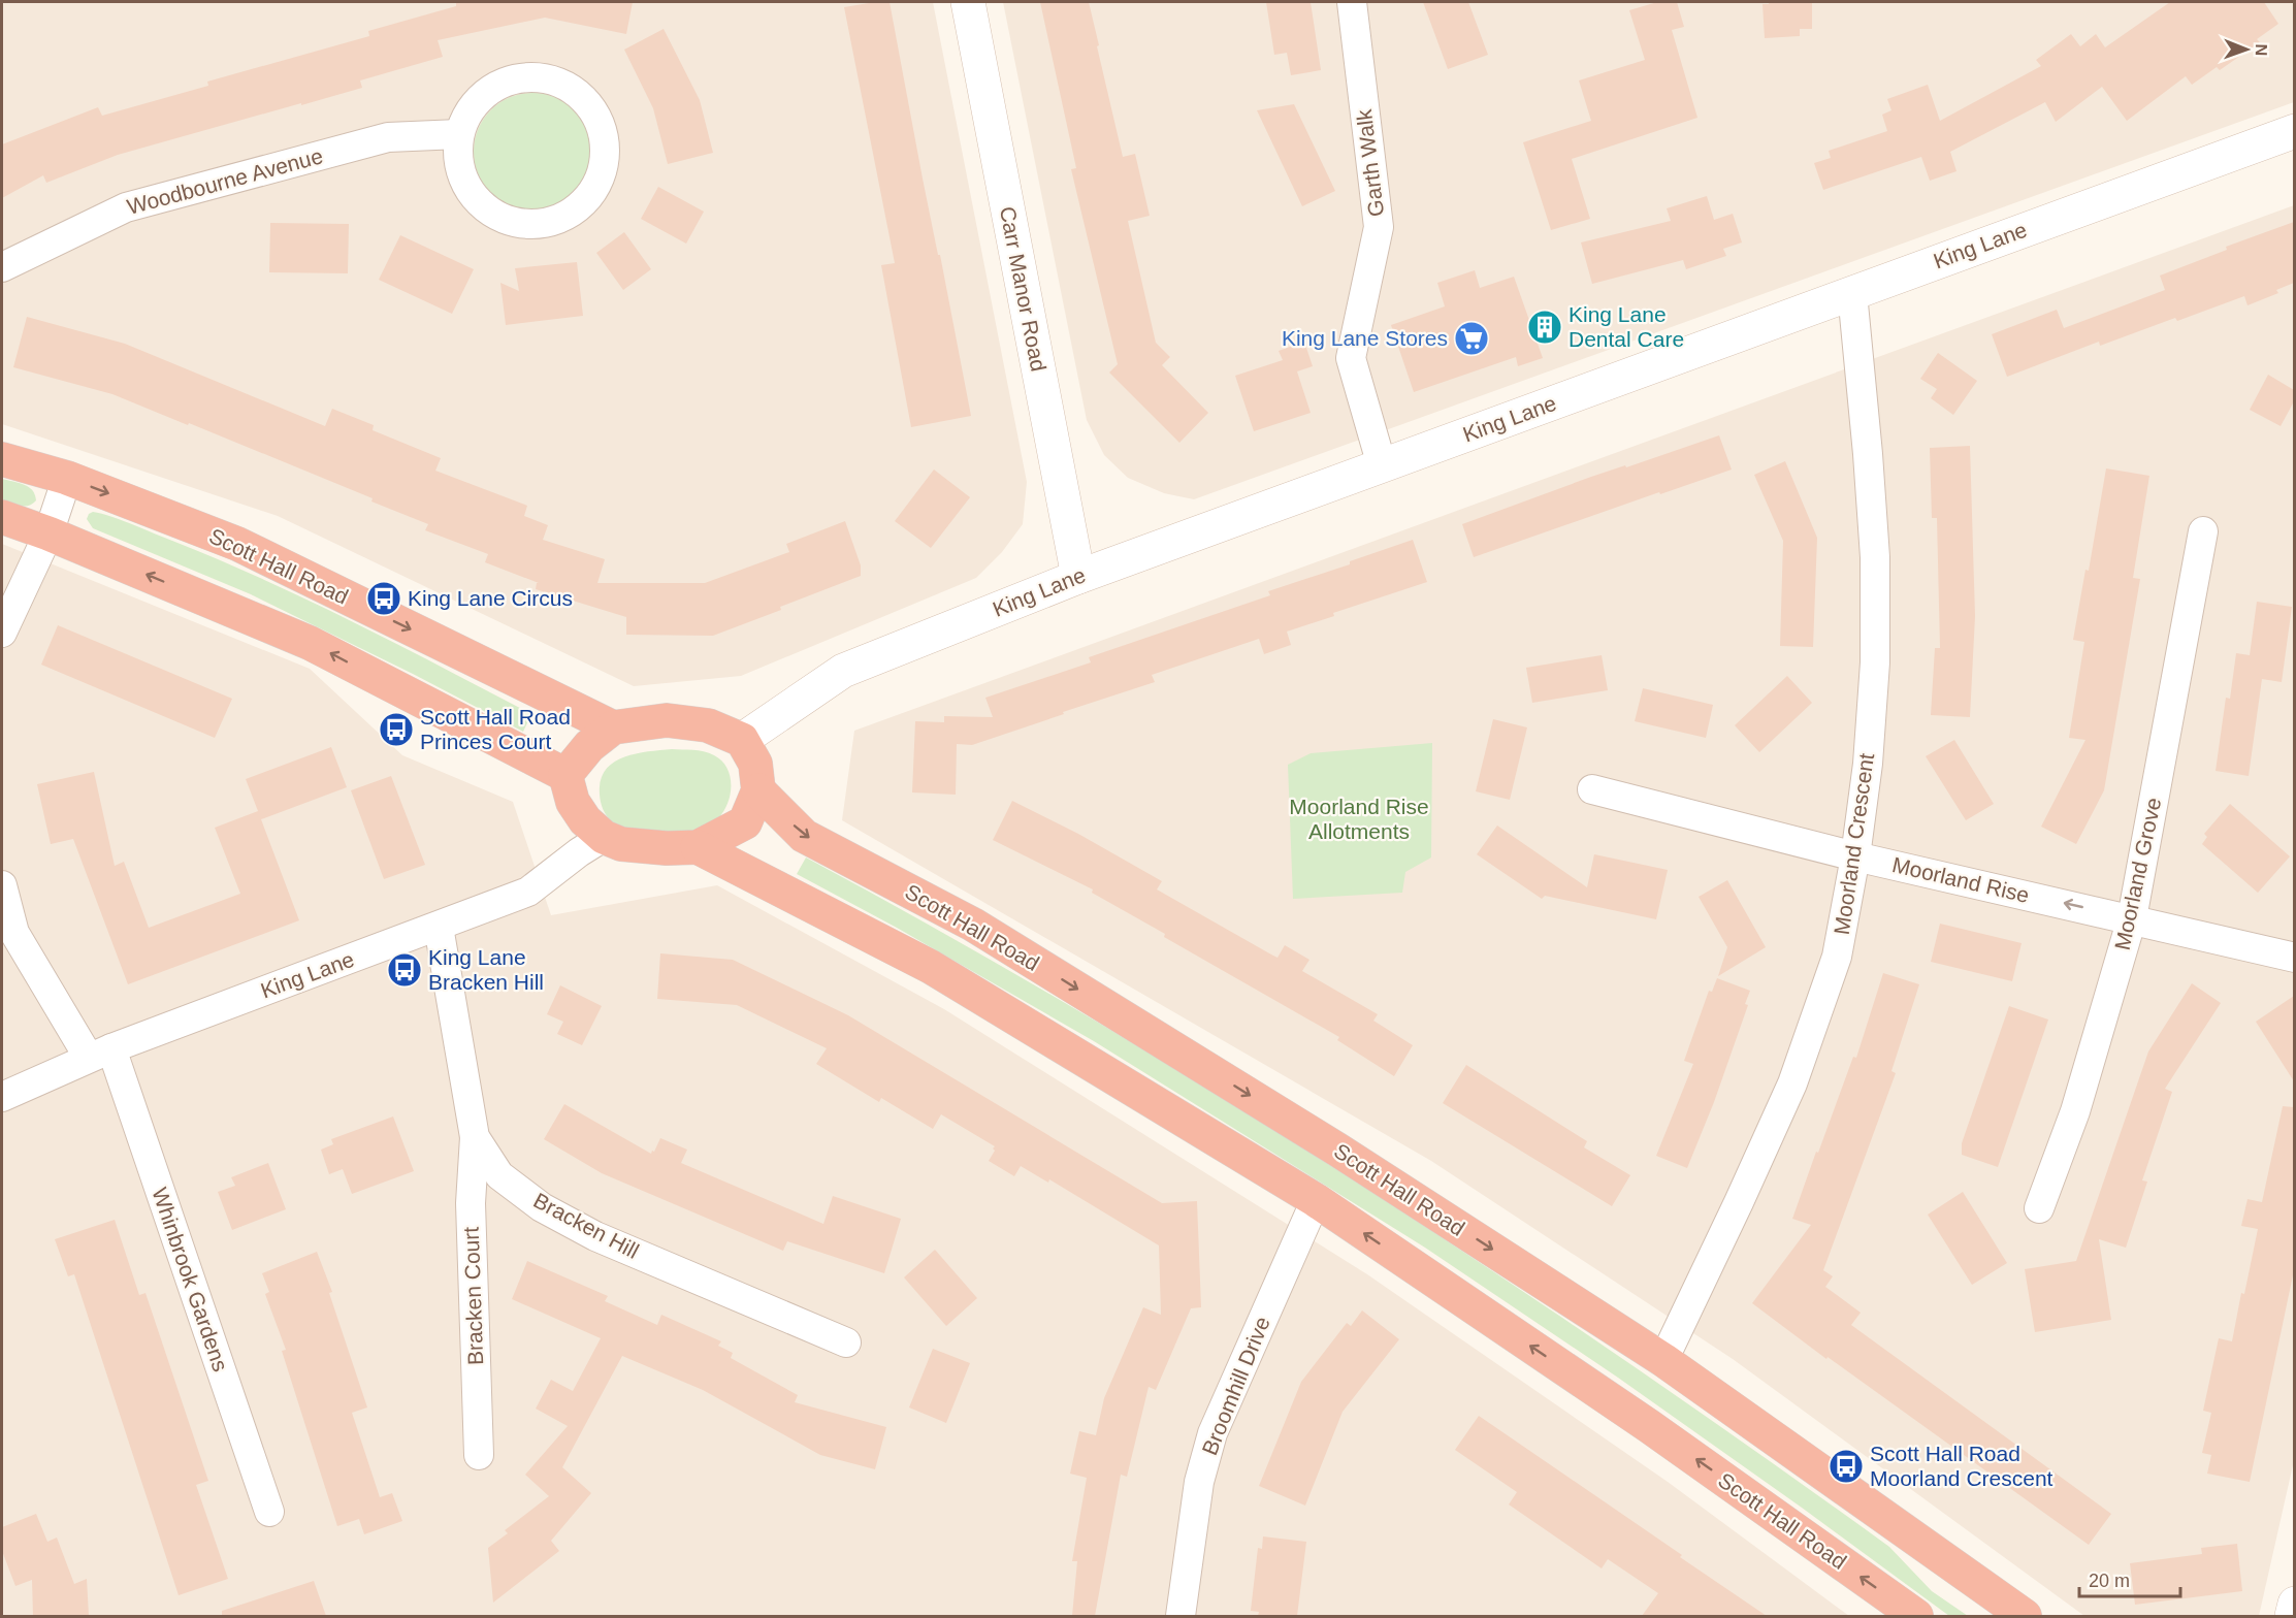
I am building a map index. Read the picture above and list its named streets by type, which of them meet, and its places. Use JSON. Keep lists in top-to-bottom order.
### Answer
{
  "streets": {
    "highway": ["Scott Hall Road"],
    "street": [
      "Garth Walk",
      "Woodbourne Avenue",
      "King Lane",
      "Carr Manor Road",
      "Moorland Crescent",
      "Moorland Grove",
      "Moorland Rise",
      "Bracken Hill",
      "Whinbrook Gardens",
      "Bracken Court",
      "Broomhill Drive"
    ]
  },
  "crossings": [
    ["Garth Walk", "King Lane"],
    ["King Lane", "Carr Manor Road"],
    ["King Lane", "Scott Hall Road"],
    ["King Lane", "Moorland Crescent"],
    ["King Lane", "Bracken Hill"],
    ["King Lane", "Whinbrook Gardens"],
    ["Scott Hall Road", "Moorland Crescent"],
    ["Scott Hall Road", "Broomhill Drive"],
    ["Moorland Crescent", "Moorland Rise"],
    ["Moorland Grove", "Moorland Rise"],
    ["Bracken Hill", "Bracken Court"]
  ],
  "one_way": ["Moorland Rise"],
  "parks": ["Moorland Rise Allotments"],
  "places": {
    "building": ["King Lane Dental Care"],
    "supermarket": ["King Lane Stores"],
    "bus stop": [
      "King Lane Circus",
      "Scott Hall Road Princes Court",
      "King Lane Bracken Hill",
      "Scott Hall Road Moorland Crescent"
    ]
  },
  "scale_bar": "20 m",
  "north": "right"
}
